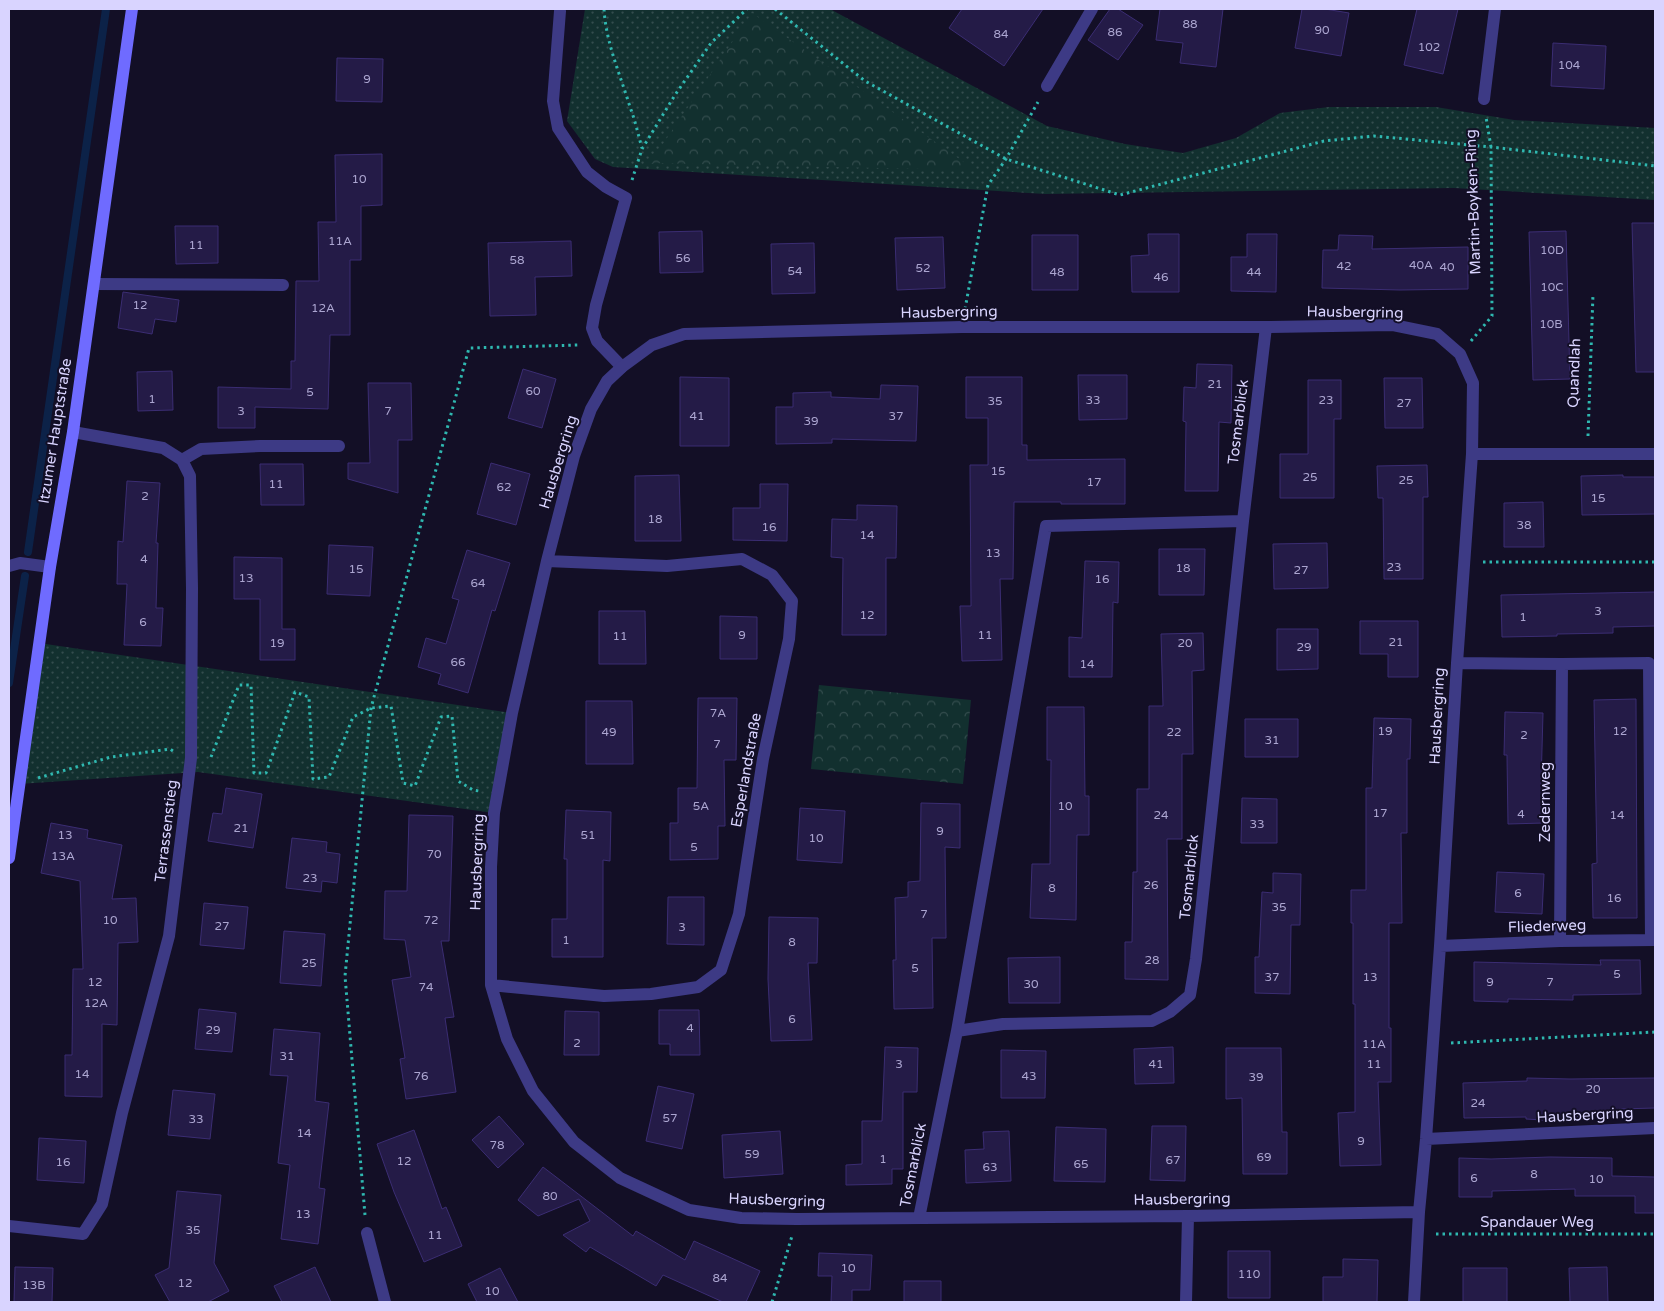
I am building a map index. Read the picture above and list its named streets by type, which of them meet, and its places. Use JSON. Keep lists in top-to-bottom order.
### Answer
{
  "streets": {
    "main road": ["Itzumer Hauptstraße"],
    "street": [
      "Hausbergring",
      "Tosmarblick",
      "Esperlandstraße",
      "Zedernweg",
      "Terrassenstieg",
      "Fliederweg"
    ],
    "path": ["Martin-Boyken-Ring", "Quandlah", "Spandauer Weg"]
  },
  "crossings": [
    ["Martin-Boyken-Ring", "Hausbergring"],
    ["Hausbergring", "Tosmarblick"],
    ["Hausbergring", "Esperlandstraße"],
    ["Hausbergring", "Fliederweg"],
    ["Hausbergring", "Spandauer Weg"],
    ["Zedernweg", "Fliederweg"]
  ],
  "house_numbers": [
    "88",
    "90",
    "86",
    "84",
    "102",
    "104",
    "9",
    "10",
    "11A",
    "11",
    "10D",
    "56",
    "58",
    "40A",
    "42",
    "40",
    "52",
    "54",
    "48",
    "44",
    "46",
    "10C",
    "12",
    "12A",
    "10B",
    "21",
    "60",
    "5",
    "1",
    "33",
    "23",
    "35",
    "27",
    "3",
    "7",
    "41",
    "37",
    "39",
    "15",
    "25",
    "25",
    "17",
    "11",
    "62",
    "2",
    "15",
    "18",
    "38",
    "16",
    "14",
    "13",
    "4",
    "23",
    "18",
    "15",
    "27",
    "13",
    "16",
    "64",
    "3",
    "12",
    "1",
    "6",
    "9",
    "11",
    "11",
    "21",
    "19",
    "20",
    "29",
    "66",
    "14",
    "7A",
    "19",
    "12",
    "49",
    "22",
    "2",
    "31",
    "7",
    "5A",
    "10",
    "17",
    "4",
    "24",
    "14",
    "33",
    "21",
    "9",
    "13",
    "51",
    "10",
    "5",
    "70",
    "13A",
    "23",
    "26",
    "8",
    "6",
    "16",
    "35",
    "7",
    "10",
    "72",
    "27",
    "3",
    "1",
    "8",
    "28",
    "25",
    "5",
    "5",
    "37",
    "13",
    "12",
    "9",
    "7",
    "30",
    "74",
    "12A",
    "6",
    "4",
    "29",
    "2",
    "11A",
    "31",
    "3",
    "41",
    "11",
    "14",
    "76",
    "43",
    "39",
    "20",
    "24",
    "57",
    "33",
    "14",
    "9",
    "78",
    "59",
    "69",
    "1",
    "67",
    "12",
    "16",
    "65",
    "63",
    "8",
    "6",
    "10",
    "80",
    "13",
    "35",
    "11",
    "10",
    "110",
    "84",
    "12",
    "13B",
    "10"
  ]
}
